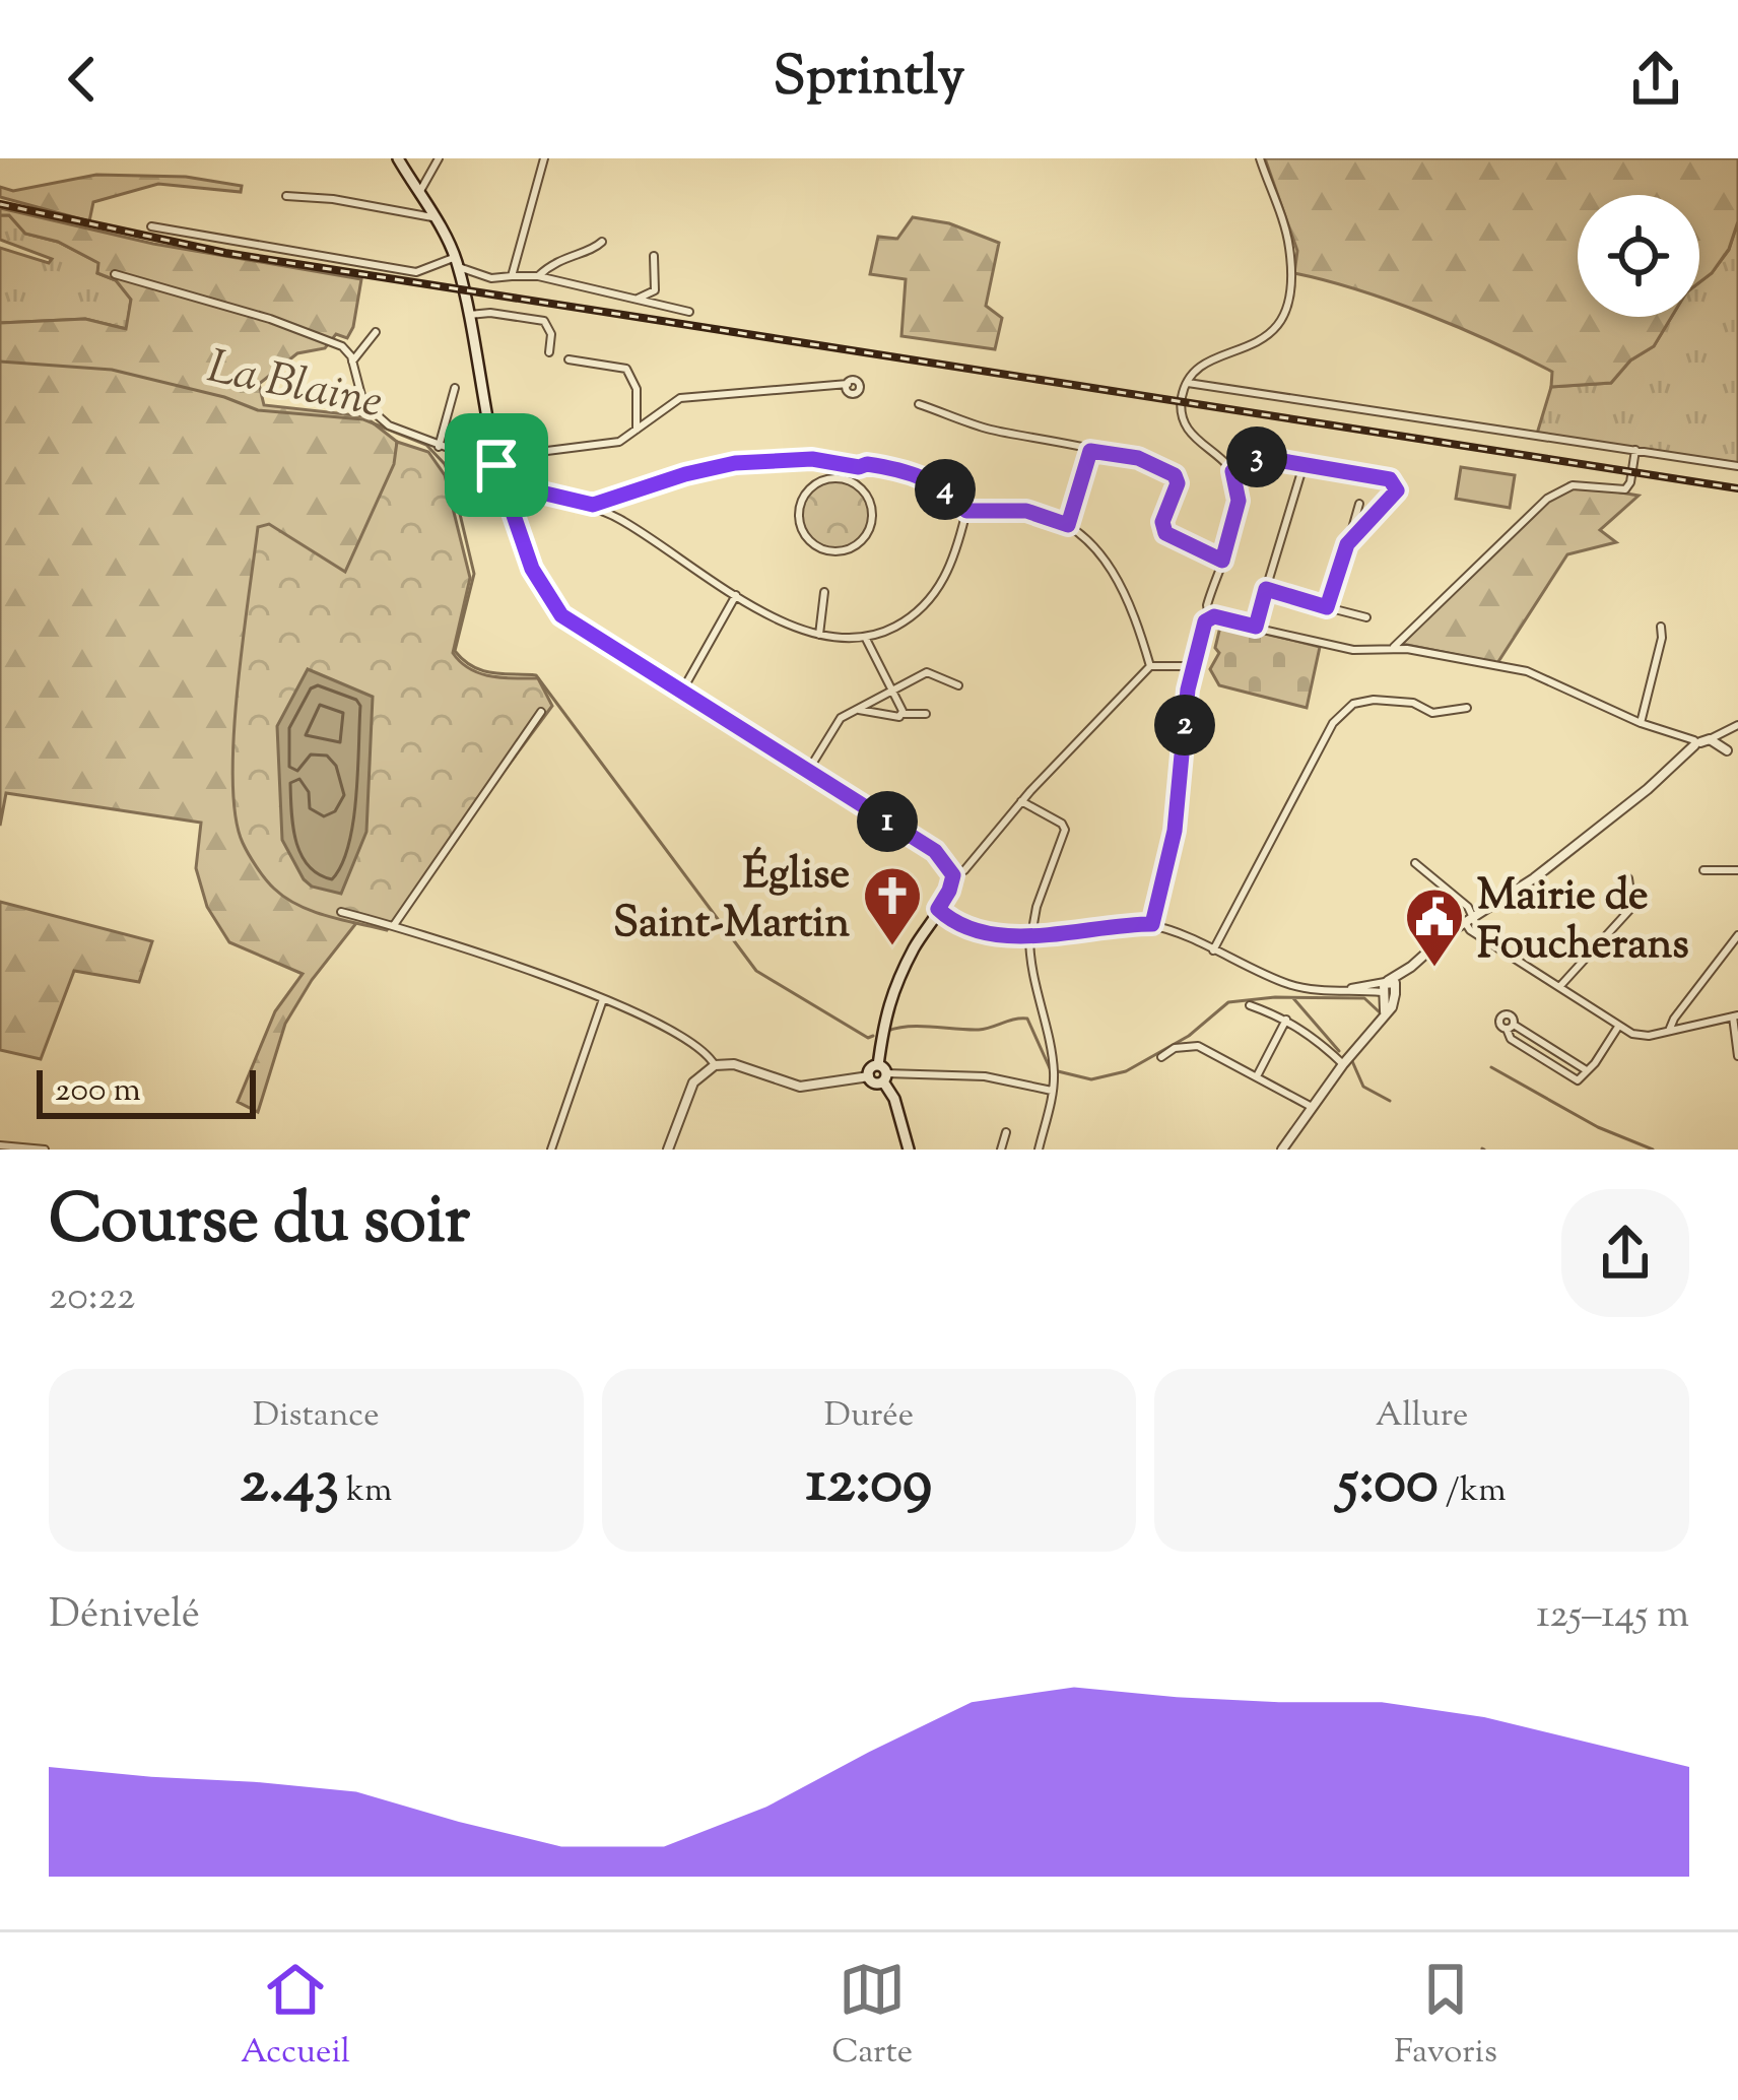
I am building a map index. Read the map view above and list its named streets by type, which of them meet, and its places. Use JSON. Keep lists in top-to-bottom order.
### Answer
{
  "water": ["La Blaine"],
  "places": {
    "church": ["Église Saint-Martin"],
    "public building": ["Mairie de Foucherans"]
  },
  "scale_bar": "200 m",
  "page": {
    "header": "Sprintly",
    "pins": [
      "3",
      "4",
      "2",
      "1"
    ],
    "scale": "200 m",
    "heading": ["Course du soir", "20:22"],
    "stats": [
      ["Distance", "2.43 km"],
      ["Durée", "12:09"],
      ["Allure", "5:00 /km"]
    ],
    "chart": ["Dénivelé", "125–145 m"],
    "tabs": ["Accueil", "Carte", "Favoris"]
  }
}
